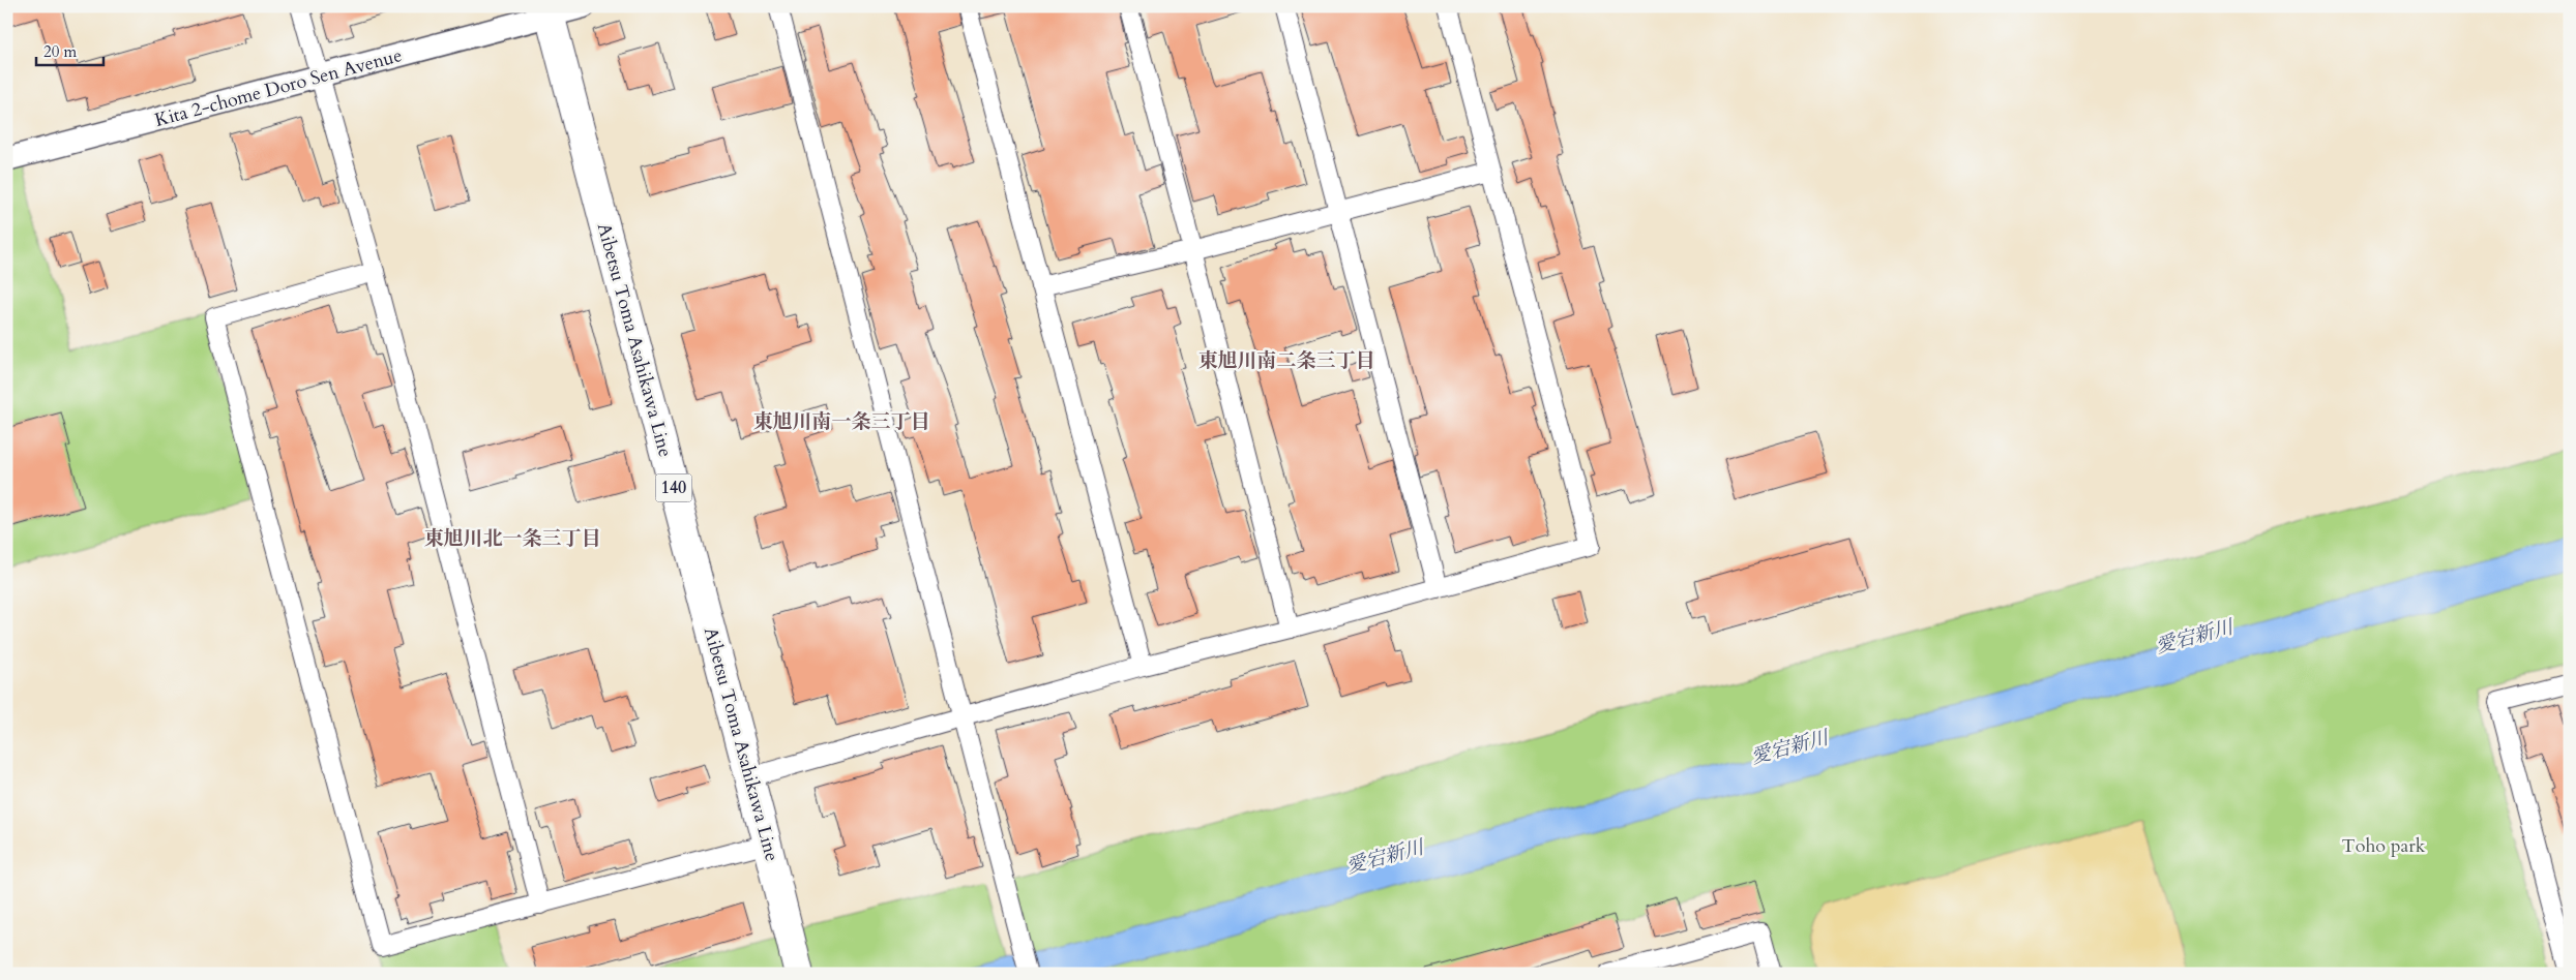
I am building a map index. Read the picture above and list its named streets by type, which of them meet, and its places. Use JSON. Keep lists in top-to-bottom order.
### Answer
{
  "streets": {
    "main road": ["Aibetsu Toma Asahikawa Line", "140"],
    "street": ["Kita 2-chome Doro Sen Avenue"]
  },
  "crossings": [
    ["Kita 2-chome Doro Sen Avenue", "Aibetsu Toma Asahikawa Line"]
  ],
  "districts": ["東旭川南二条三丁目", "東旭川南一条三丁目", "東旭川北一条三丁目"],
  "water": ["愛宕新川"],
  "parks": ["Toho park"],
  "scale_bar": "20 m"
}
